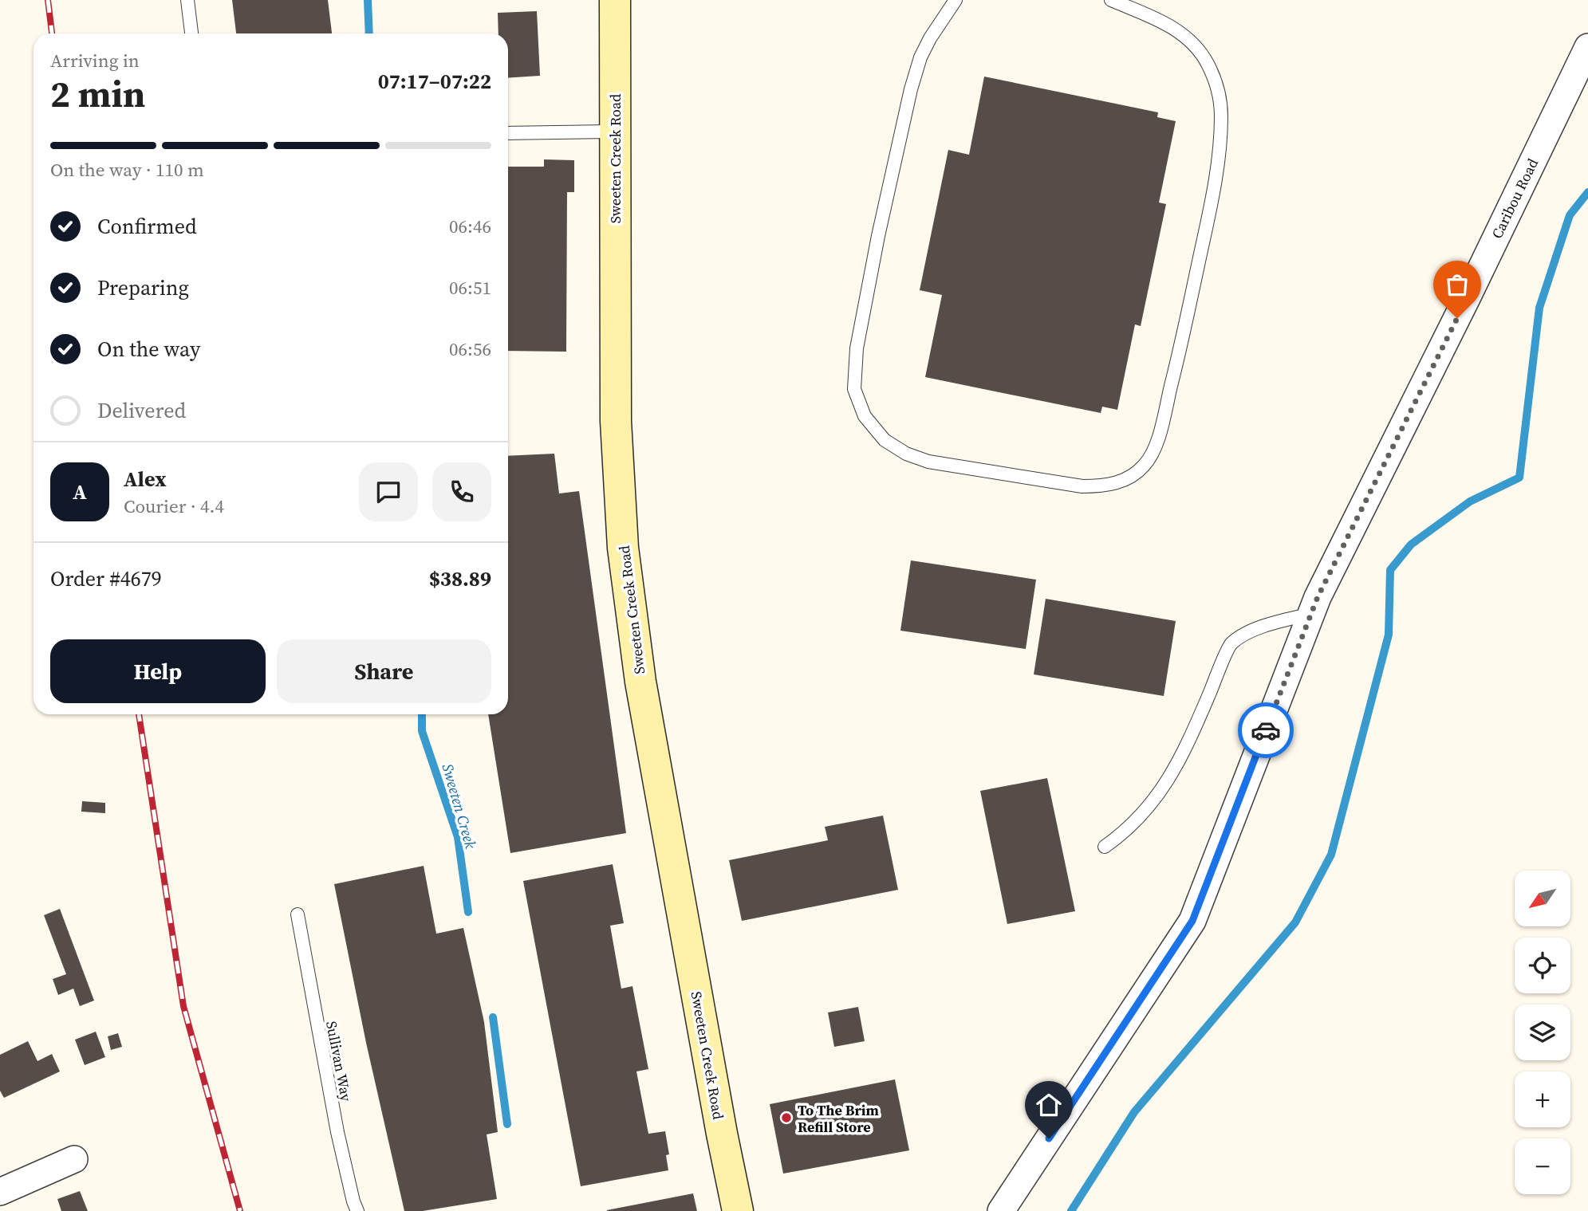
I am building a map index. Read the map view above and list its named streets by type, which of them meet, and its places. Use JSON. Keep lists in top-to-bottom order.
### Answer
{
  "streets": {
    "main road": ["Sweeten Creek Road"],
    "street": ["Caribou Road"],
    "lane": ["Sullivan Way"]
  },
  "water": ["Sweeten Creek"],
  "places": ["To The Brim Refill Store"],
  "north": "bottom left",
  "page": {
    "heading": ["2 min", "Arriving in", "07:17–07:22"],
    "panel": [
      "Alex",
      "Courier · 4.4",
      "Order #4679",
      "$38.89"
    ],
    "bar": "On the way · 110 m",
    "list": [
      ["Confirmed", "06:46"],
      ["Preparing", "06:51"],
      ["On the way", "06:56"],
      "Delivered"
    ],
    "round": "A",
    "buttons": ["Help", "Share"],
    "map_buttons": ["+", "−"]
  }
}
